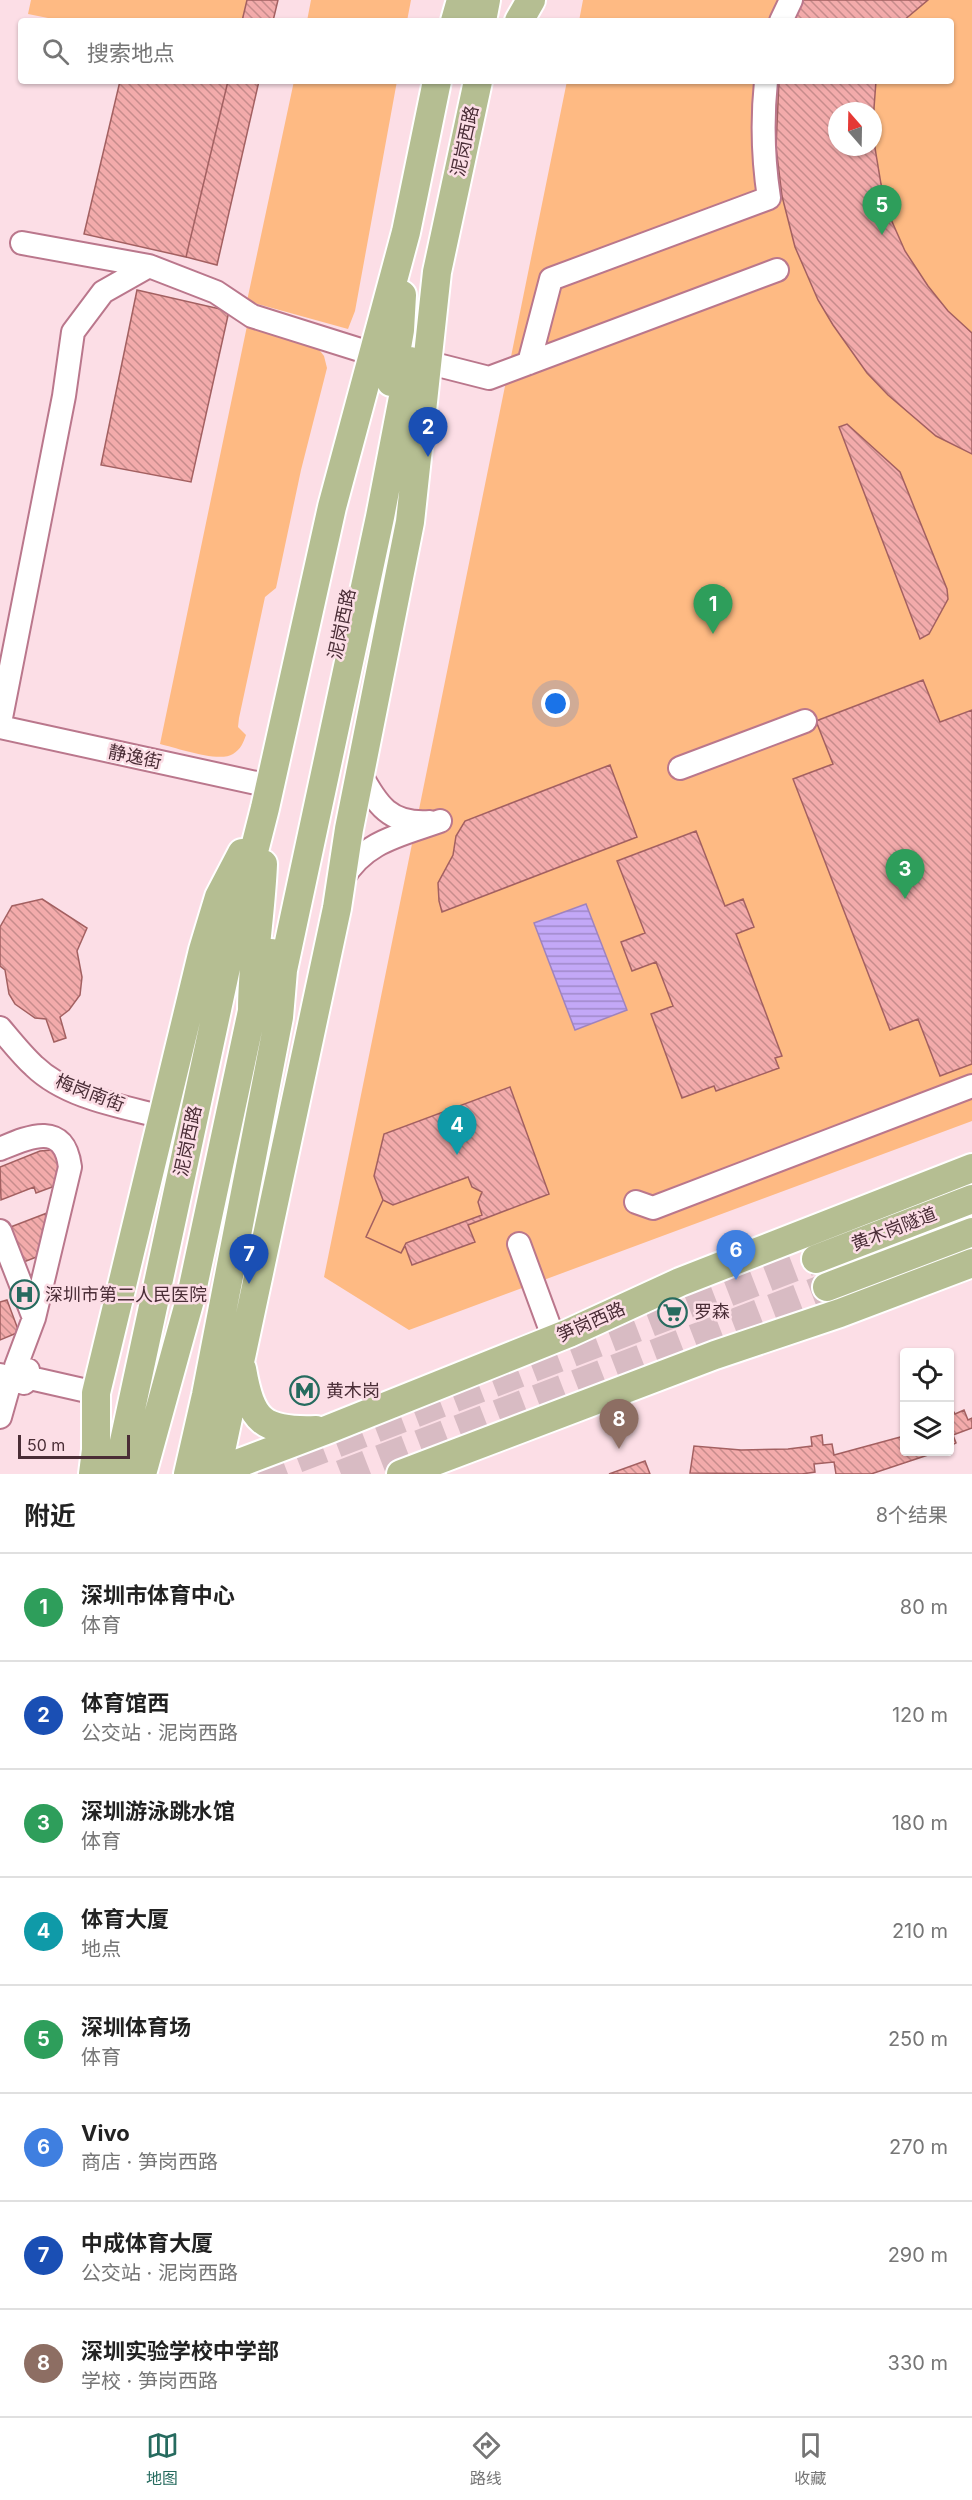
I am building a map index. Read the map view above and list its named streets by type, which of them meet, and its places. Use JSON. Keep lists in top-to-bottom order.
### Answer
{
  "streets": {
    "main road": ["泥岗西路", "黄木岗隧道", "笋岗西路"],
    "street": ["静逸街", "梅岗南街"]
  },
  "crossings": [
    ["泥岗西路", "静逸街"],
    ["泥岗西路", "笋岗西路"]
  ],
  "places": {
    "hospital": ["深圳市第二人民医院"],
    "supermarket": ["罗森"],
    "metro station": ["黄木岗"]
  },
  "scale_bar": "50 m",
  "north": "top",
  "page": {
    "search": "搜索地点",
    "pins": [
      "5",
      "2",
      "1",
      "3",
      "4",
      "6",
      "7",
      "8"
    ],
    "scale": "50 m",
    "heading": ["附近", "8个结果"],
    "list": [
      {
        "mark": "1",
        "name": "深圳市体育中心",
        "note": "体育",
        "value": "80 m"
      },
      {
        "mark": "2",
        "name": "体育馆西",
        "note": "公交站 · 泥岗西路",
        "value": "120 m"
      },
      {
        "mark": "3",
        "name": "深圳游泳跳水馆",
        "note": "体育",
        "value": "180 m"
      },
      {
        "mark": "4",
        "name": "体育大厦",
        "note": "地点",
        "value": "210 m"
      },
      {
        "mark": "5",
        "name": "深圳体育场",
        "note": "体育",
        "value": "250 m"
      },
      {
        "mark": "6",
        "name": "Vivo",
        "note": "商店 · 笋岗西路",
        "value": "270 m"
      },
      {
        "mark": "7",
        "name": "中成体育大厦",
        "note": "公交站 · 泥岗西路",
        "value": "290 m"
      },
      {
        "mark": "8",
        "name": "深圳实验学校中学部",
        "note": "学校 · 笋岗西路",
        "value": "330 m"
      }
    ],
    "nav": ["地图", "路线", "收藏"]
  }
}
